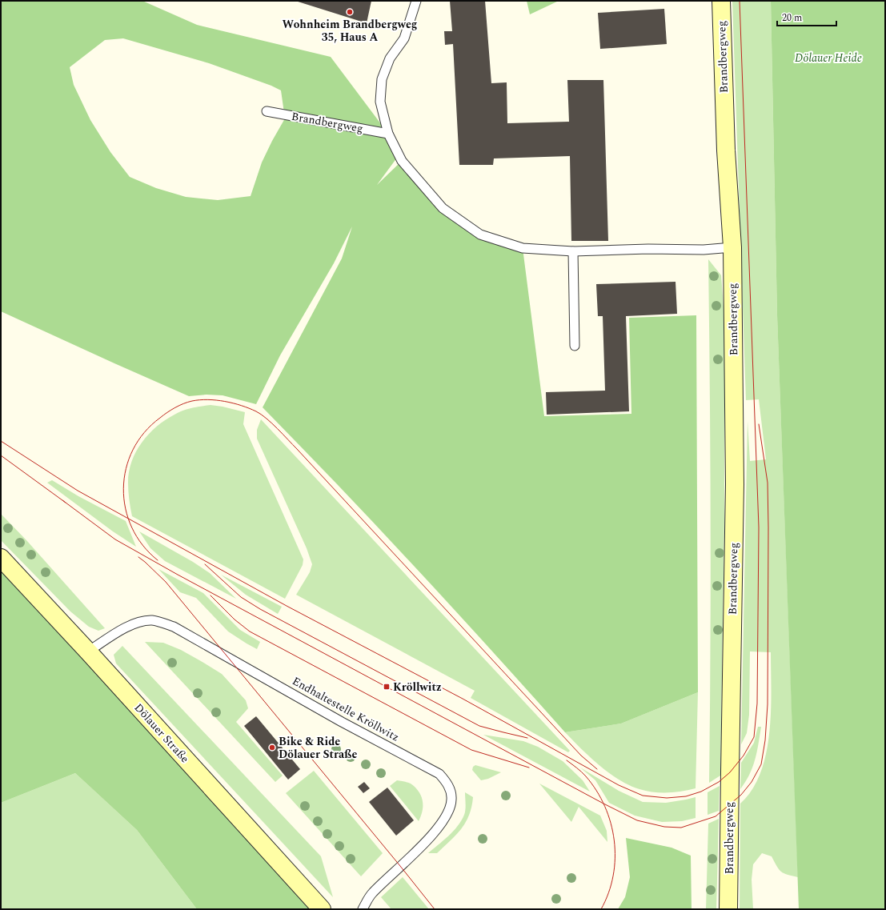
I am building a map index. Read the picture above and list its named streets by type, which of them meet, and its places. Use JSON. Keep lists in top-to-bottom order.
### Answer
{
  "streets": {
    "main road": ["Brandbergweg", "Dölauer Straße"],
    "lane": ["Endhaltestelle Kröllwitz"]
  },
  "crossings": [
    ["Endhaltestelle Kröllwitz", "Dölauer Straße"]
  ],
  "parks": ["Dölauer Heide"],
  "places": {
    "other": ["Wohnheim Brandbergweg 35, Haus A", "Bike & Ride Dölauer Straße"],
    "transit": ["Kröllwitz"]
  },
  "scale_bar": "20 m"
}
